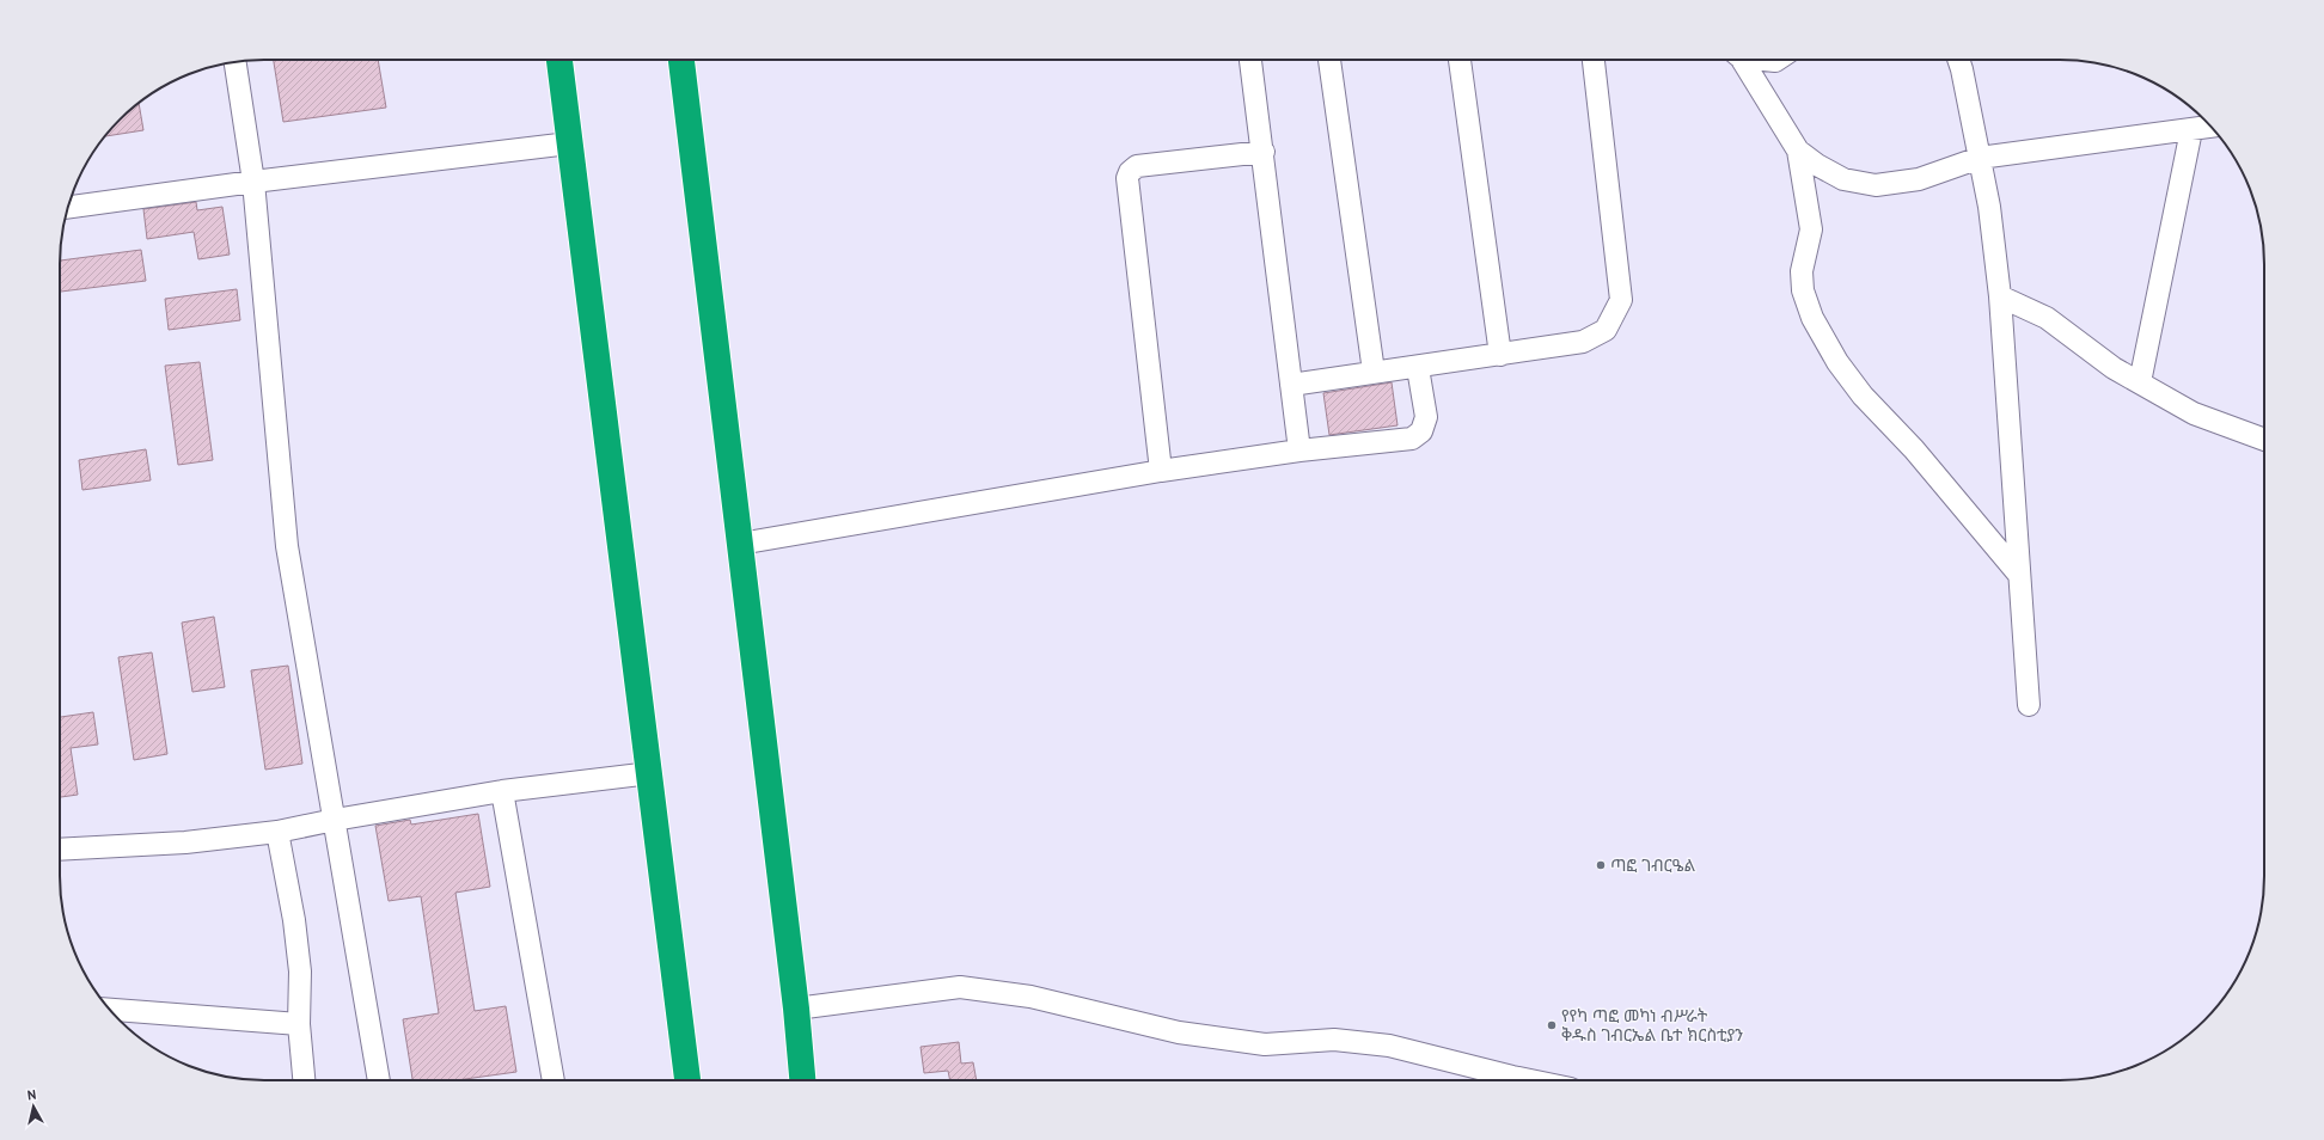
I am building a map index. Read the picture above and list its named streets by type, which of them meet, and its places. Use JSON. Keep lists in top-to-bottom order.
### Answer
{
  "places": ["ጣፎ ገብርዔል", "የየካ ጣፎ መካነ ብሥራት ቅዱስ ገብርኤል ቤተ ክርስቲያን"],
  "north": "top"
}
